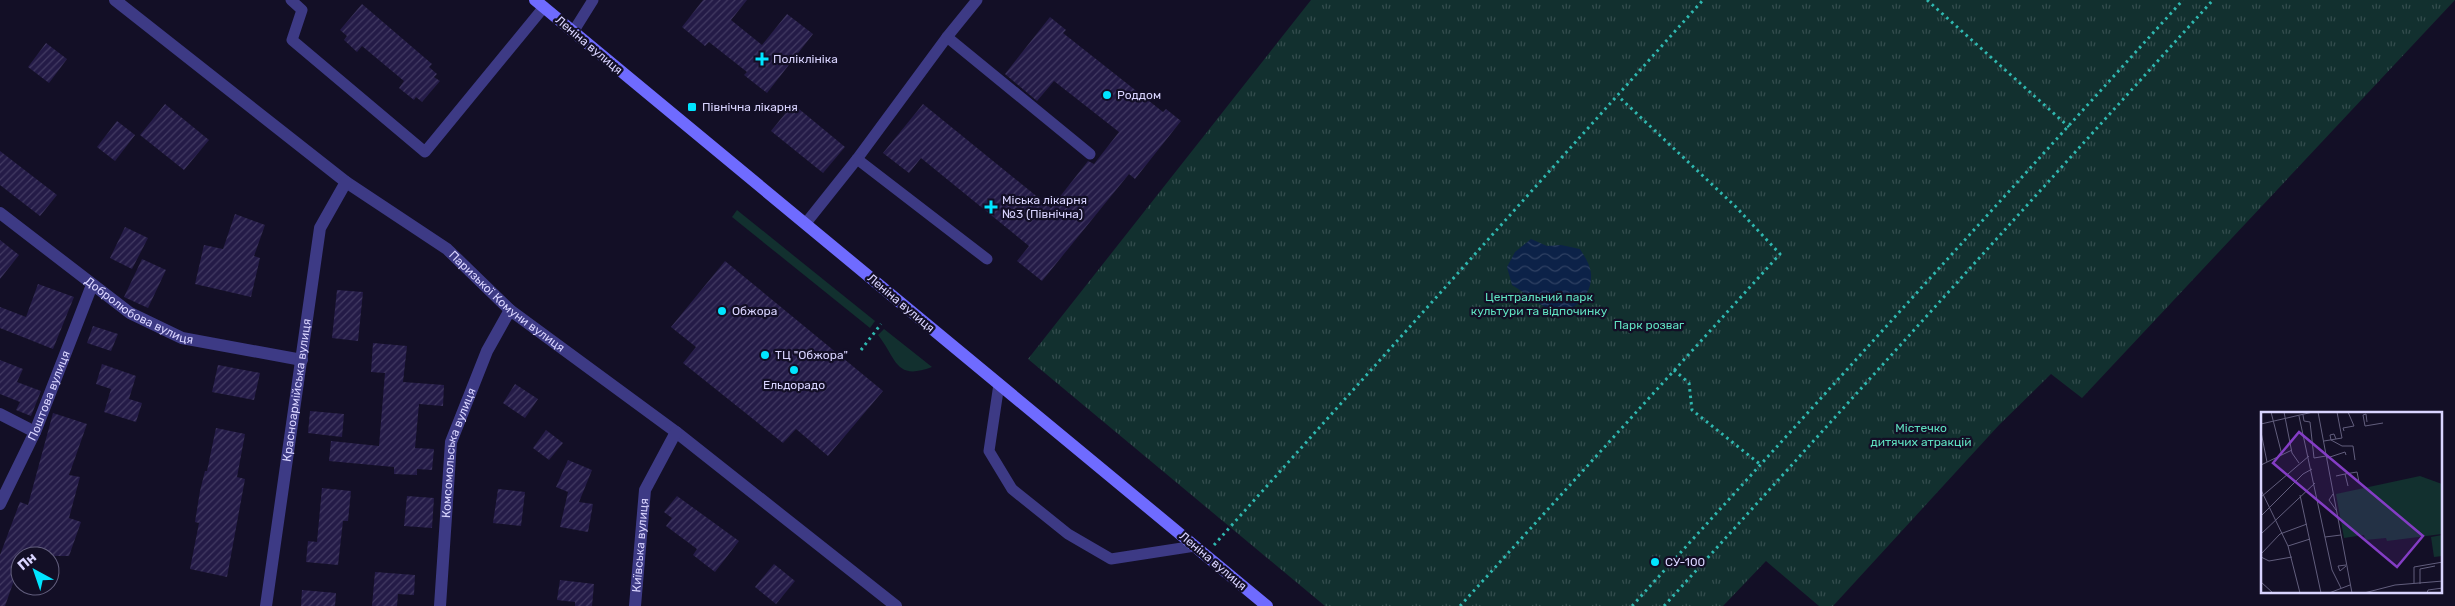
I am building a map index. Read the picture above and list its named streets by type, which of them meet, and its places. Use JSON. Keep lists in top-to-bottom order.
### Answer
{
  "streets": {
    "main road": ["Леніна вулиця"],
    "street": [
      "Паризької Комуни вулиця",
      "Добролюбова вулиця",
      "Красноармійська вулиця",
      "Поштова вулиця",
      "Комсомольська вулиця",
      "Київська вулиця"
    ]
  },
  "crossings": [
    ["Паризької Комуни вулиця", "Красноармійська вулиця"],
    ["Паризької Комуни вулиця", "Комсомольська вулиця"],
    ["Паризької Комуни вулиця", "Київська вулиця"],
    ["Добролюбова вулиця", "Красноармійська вулиця"],
    ["Добролюбова вулиця", "Поштова вулиця"]
  ],
  "parks": ["Центральний парк культури та відпочинку", "Парк розваг", "Містечко дитячих атракцій"],
  "places": {
    "health": ["Поліклініка", "Міська лікарня №3 (Північна)"],
    "other": [
      "Роддом",
      "Обжора",
      "ТЦ \"Обжора\"",
      "Ельдорадо",
      "СУ-100"
    ],
    "transit": ["Північна лікарня"]
  },
  "north": "top left"
}
